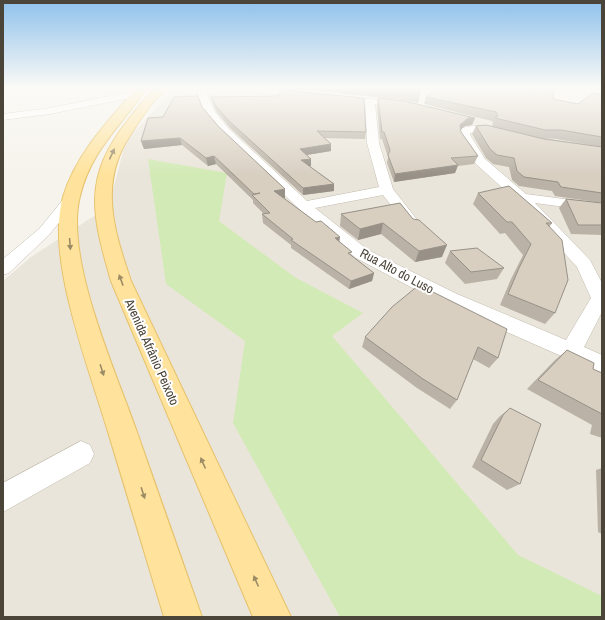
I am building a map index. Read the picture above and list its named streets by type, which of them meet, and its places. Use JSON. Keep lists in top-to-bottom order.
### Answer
{
  "streets": {
    "main road": ["Avenida Afrânio Peixoto"],
    "street": ["Rua Alto do Luso"]
  }
}
